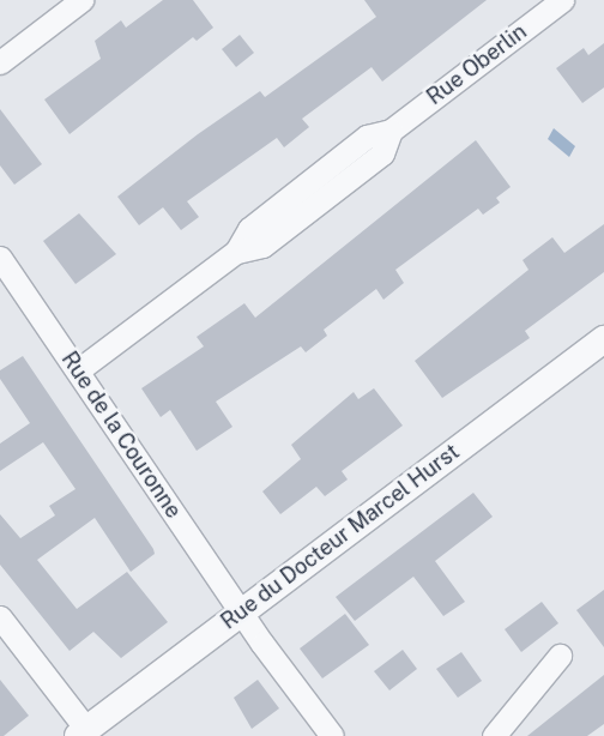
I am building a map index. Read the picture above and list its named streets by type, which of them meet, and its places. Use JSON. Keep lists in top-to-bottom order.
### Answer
{
  "streets": {
    "street": ["Rue Oberlin", "Rue de la Couronne", "Rue du Docteur Marcel Hurst"]
  },
  "crossings": [
    ["Rue Oberlin", "Rue de la Couronne"],
    ["Rue de la Couronne", "Rue du Docteur Marcel Hurst"]
  ]
}
